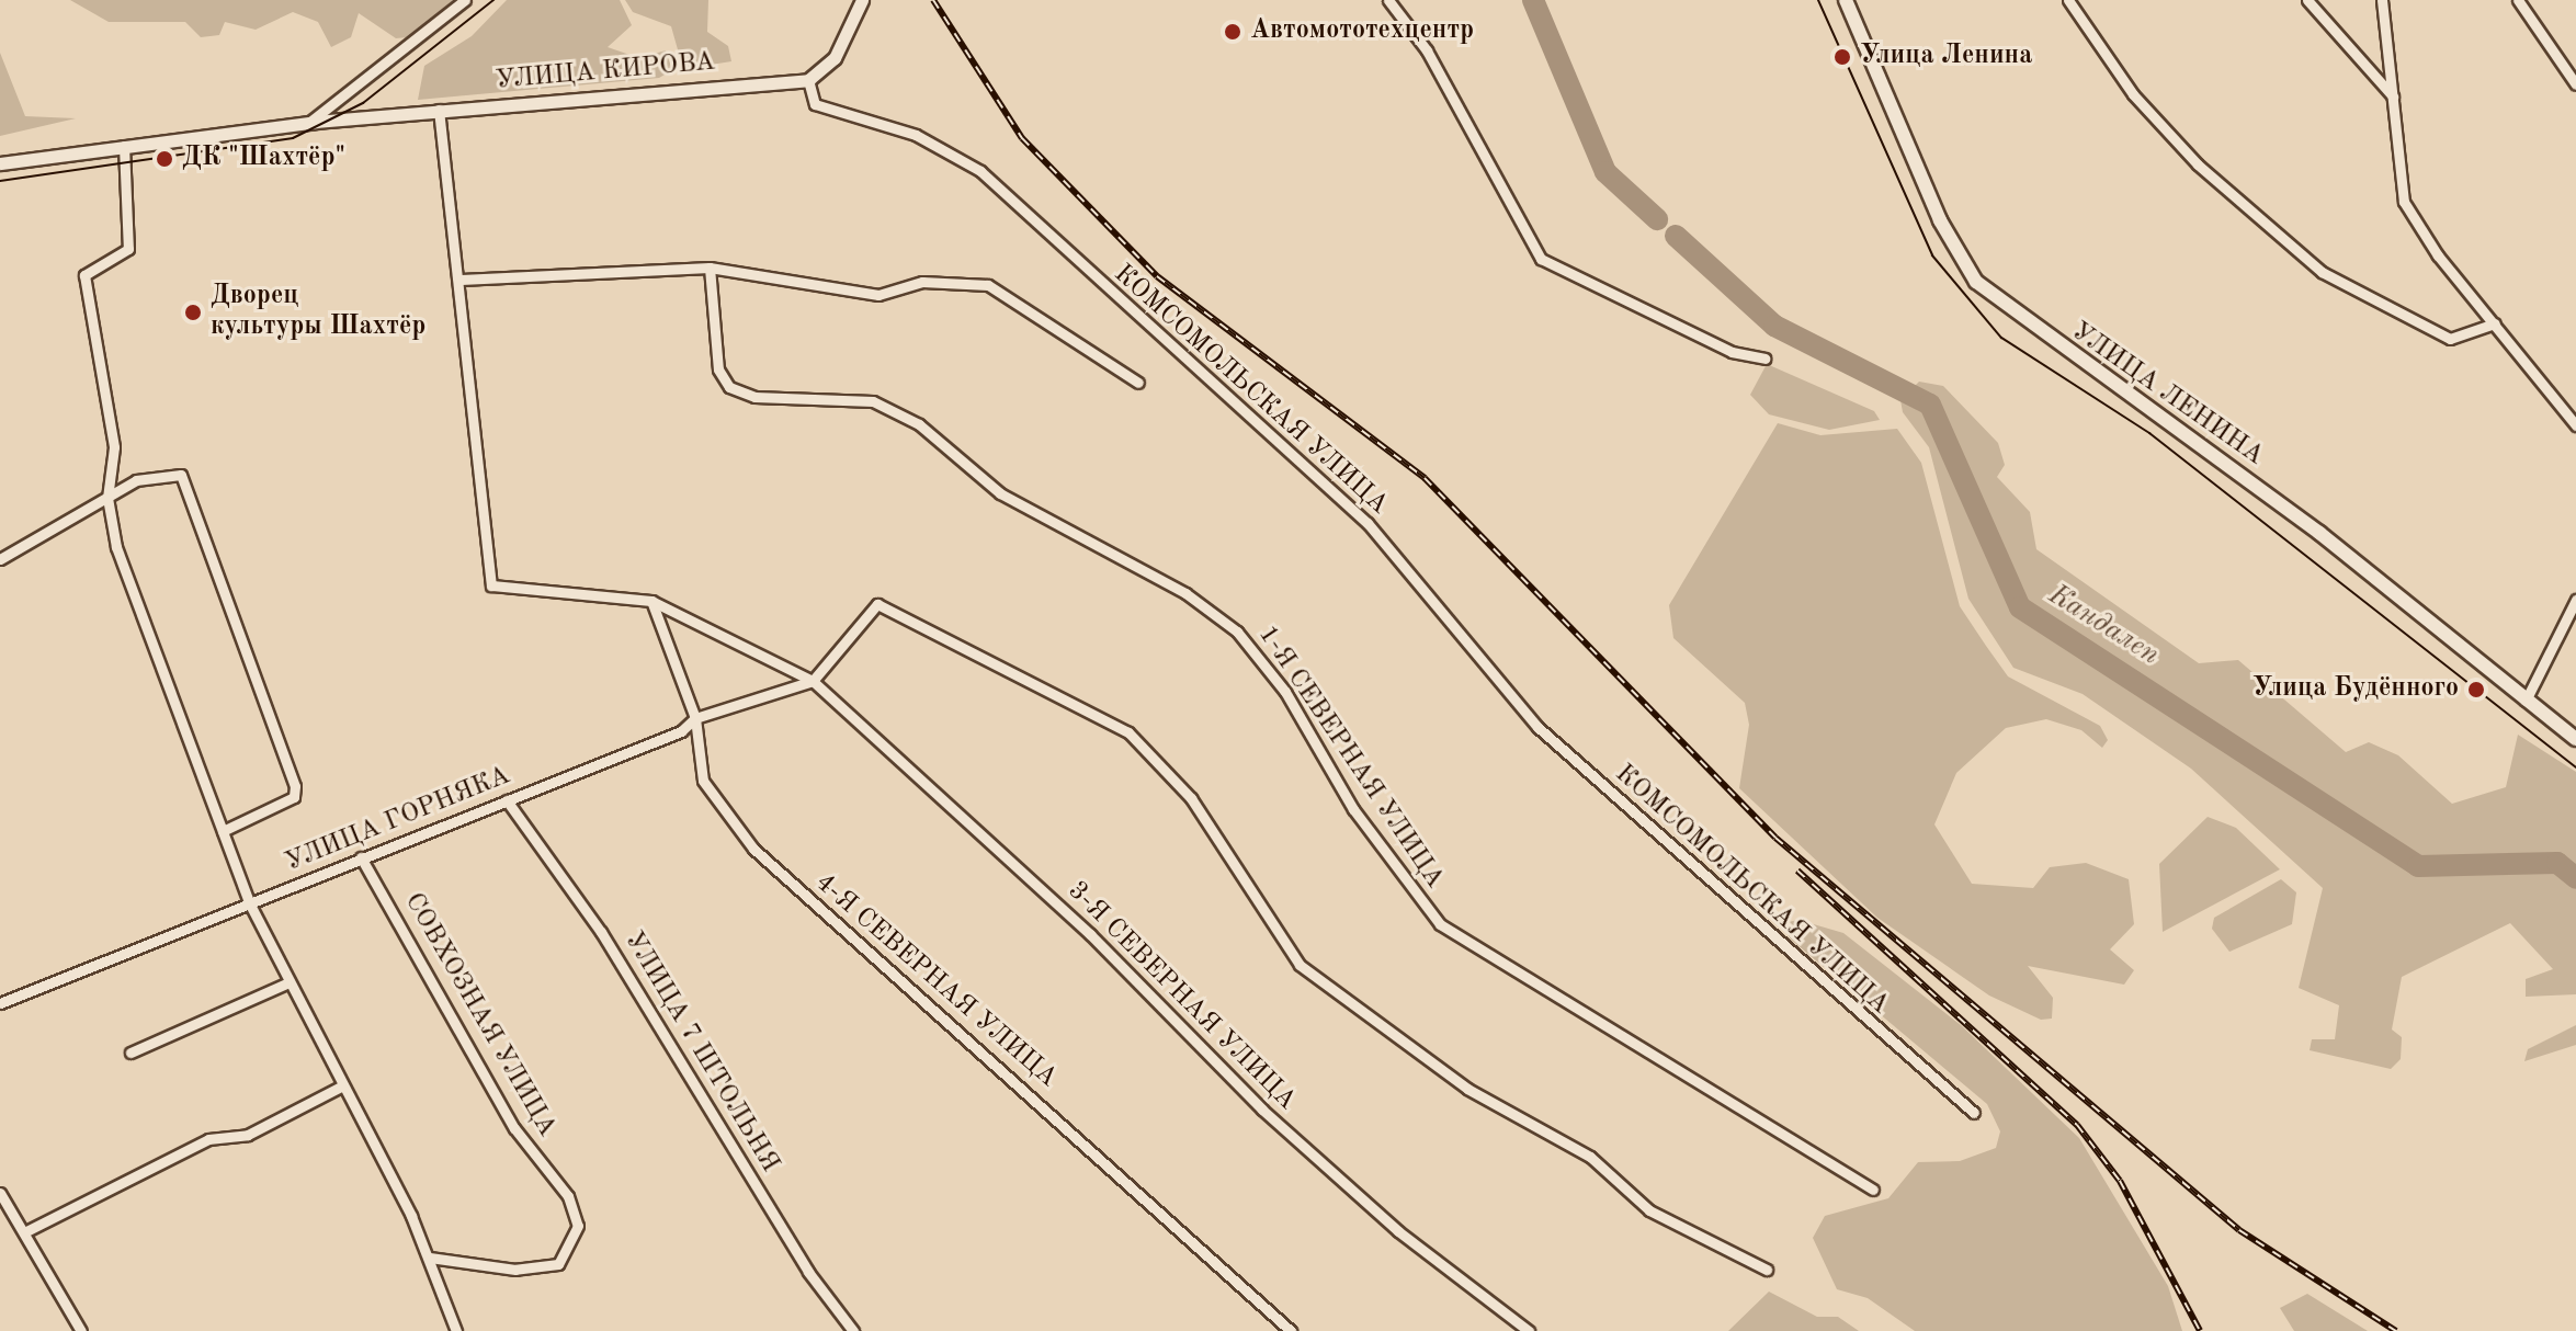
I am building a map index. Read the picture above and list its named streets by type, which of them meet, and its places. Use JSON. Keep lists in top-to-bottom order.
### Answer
{
  "streets": {
    "main road": ["УЛИЦА ЛЕНИНА"],
    "street": [
      "УЛИЦА КИРОВА",
      "КОМСОМОЛЬСКАЯ УЛИЦА",
      "1-Я СЕВЕРНАЯ УЛИЦА",
      "УЛИЦА ГОРНЯКА",
      "4-Я СЕВЕРНАЯ УЛИЦА",
      "3-Я СЕВЕРНАЯ УЛИЦА",
      "СОВХОЗНАЯ УЛИЦА",
      "УЛИЦА 7 ШТОЛЬНЯ"
    ]
  },
  "crossings": [
    ["УЛИЦА КИРОВА", "КОМСОМОЛЬСКАЯ УЛИЦА"],
    ["УЛИЦА ГОРНЯКА", "4-Я СЕВЕРНАЯ УЛИЦА"],
    ["УЛИЦА ГОРНЯКА", "3-Я СЕВЕРНАЯ УЛИЦА"],
    ["УЛИЦА ГОРНЯКА", "СОВХОЗНАЯ УЛИЦА"],
    ["УЛИЦА ГОРНЯКА", "УЛИЦА 7 ШТОЛЬНЯ"],
    ["4-Я СЕВЕРНАЯ УЛИЦА", "3-Я СЕВЕРНАЯ УЛИЦА"]
  ],
  "water": ["Кандалеп"],
  "places": [
    "Автомототехцентр",
    "Улица Ленина",
    "ДК \"Шахтёр\"",
    "Дворец культуры Шахтёр",
    "Улица Будённого"
  ]
}
